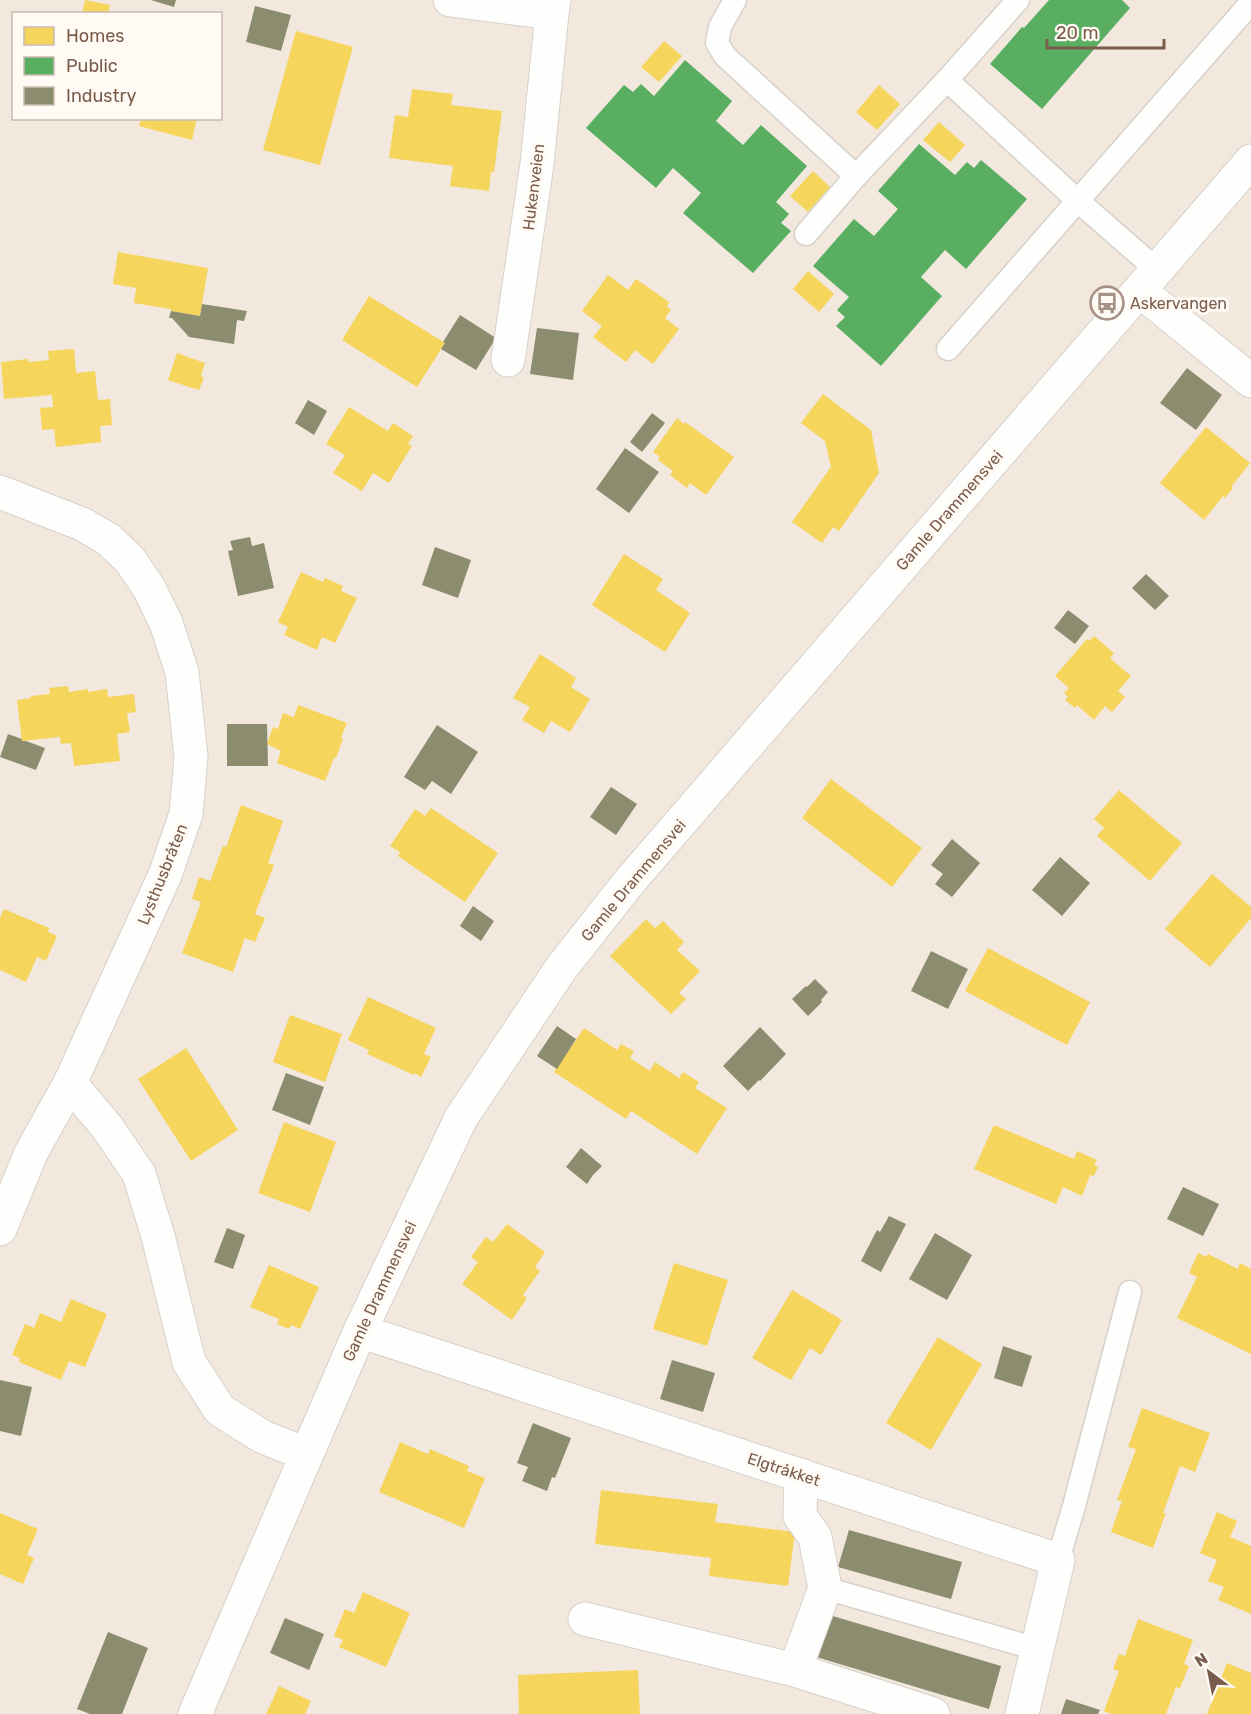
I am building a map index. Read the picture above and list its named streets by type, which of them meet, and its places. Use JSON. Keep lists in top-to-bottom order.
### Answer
{
  "streets": {
    "street": [
      "Hukenveien",
      "Gamle Drammensvei",
      "Lysthusbråten",
      "Elgtråkket"
    ]
  },
  "crossings": [
    ["Gamle Drammensvei", "Elgtråkket"]
  ],
  "places": {
    "bus stop": ["Askervangen"]
  },
  "legend": ["Homes", "Public", "Industry"],
  "scale_bar": "20 m",
  "north": "top left"
}
